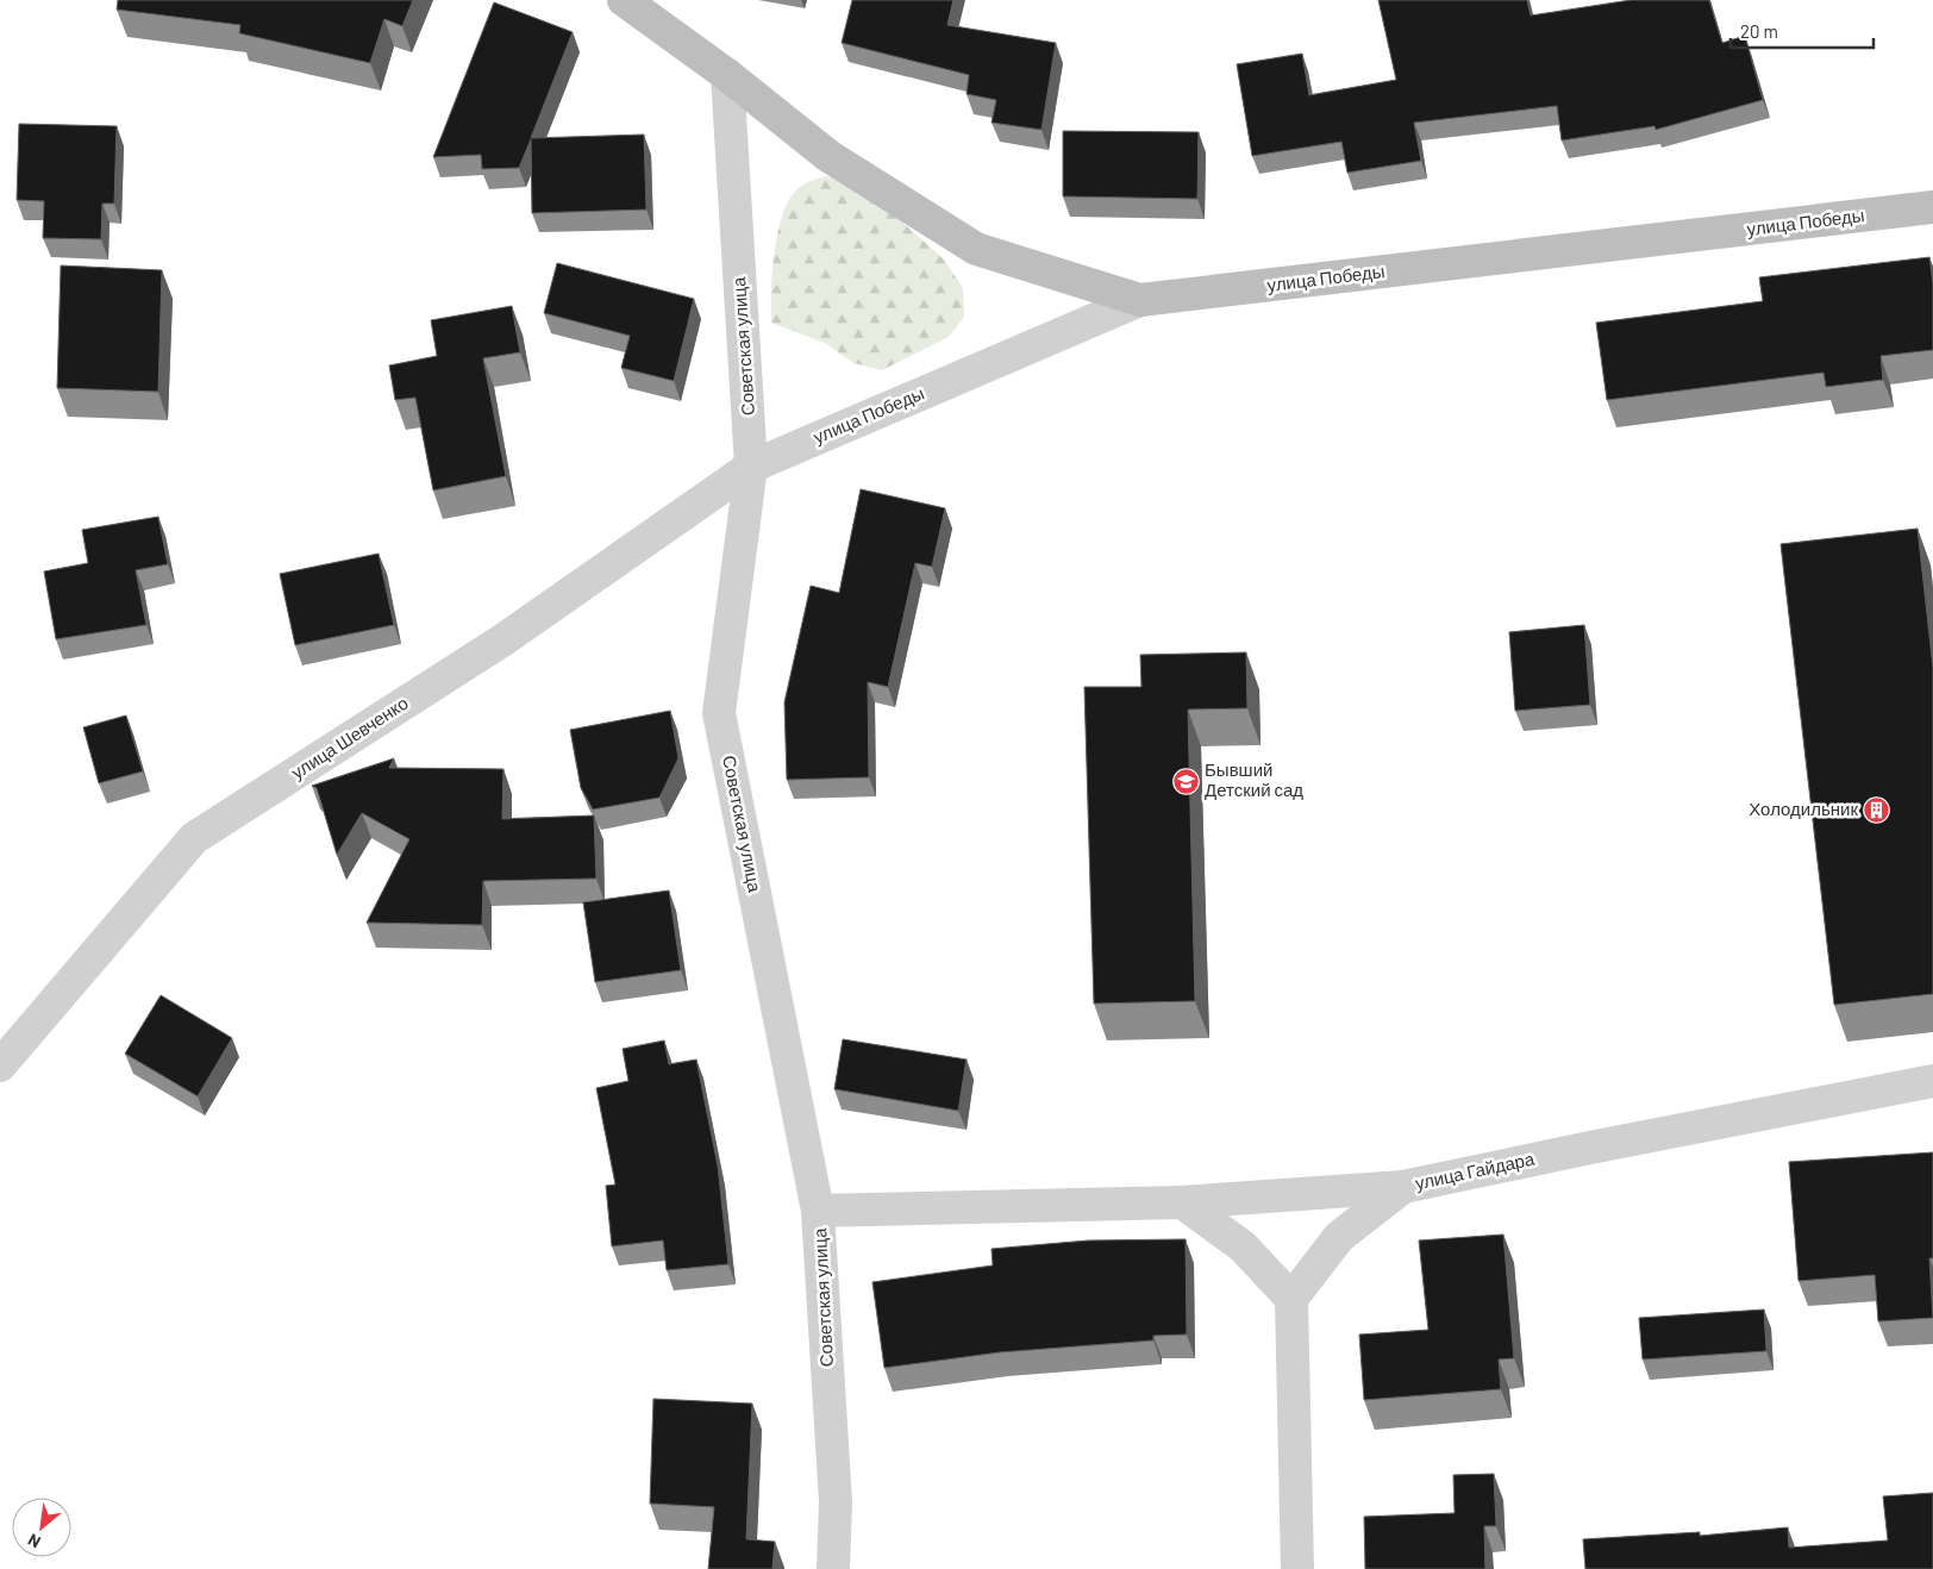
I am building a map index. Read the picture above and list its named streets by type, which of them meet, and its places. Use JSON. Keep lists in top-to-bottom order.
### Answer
{
  "streets": {
    "street": [
      "улица Победы",
      "Советская улица",
      "улица Шевченко",
      "улица Гайдара"
    ]
  },
  "crossings": [
    ["улица Победы", "Советская улица"],
    ["улица Победы", "улица Шевченко"],
    ["Советская улица", "улица Шевченко"]
  ],
  "places": {
    "school or university": ["Бывший Детский сад"],
    "building": ["Холодильник"]
  },
  "scale_bar": "20 m",
  "north": "bottom left"
}
